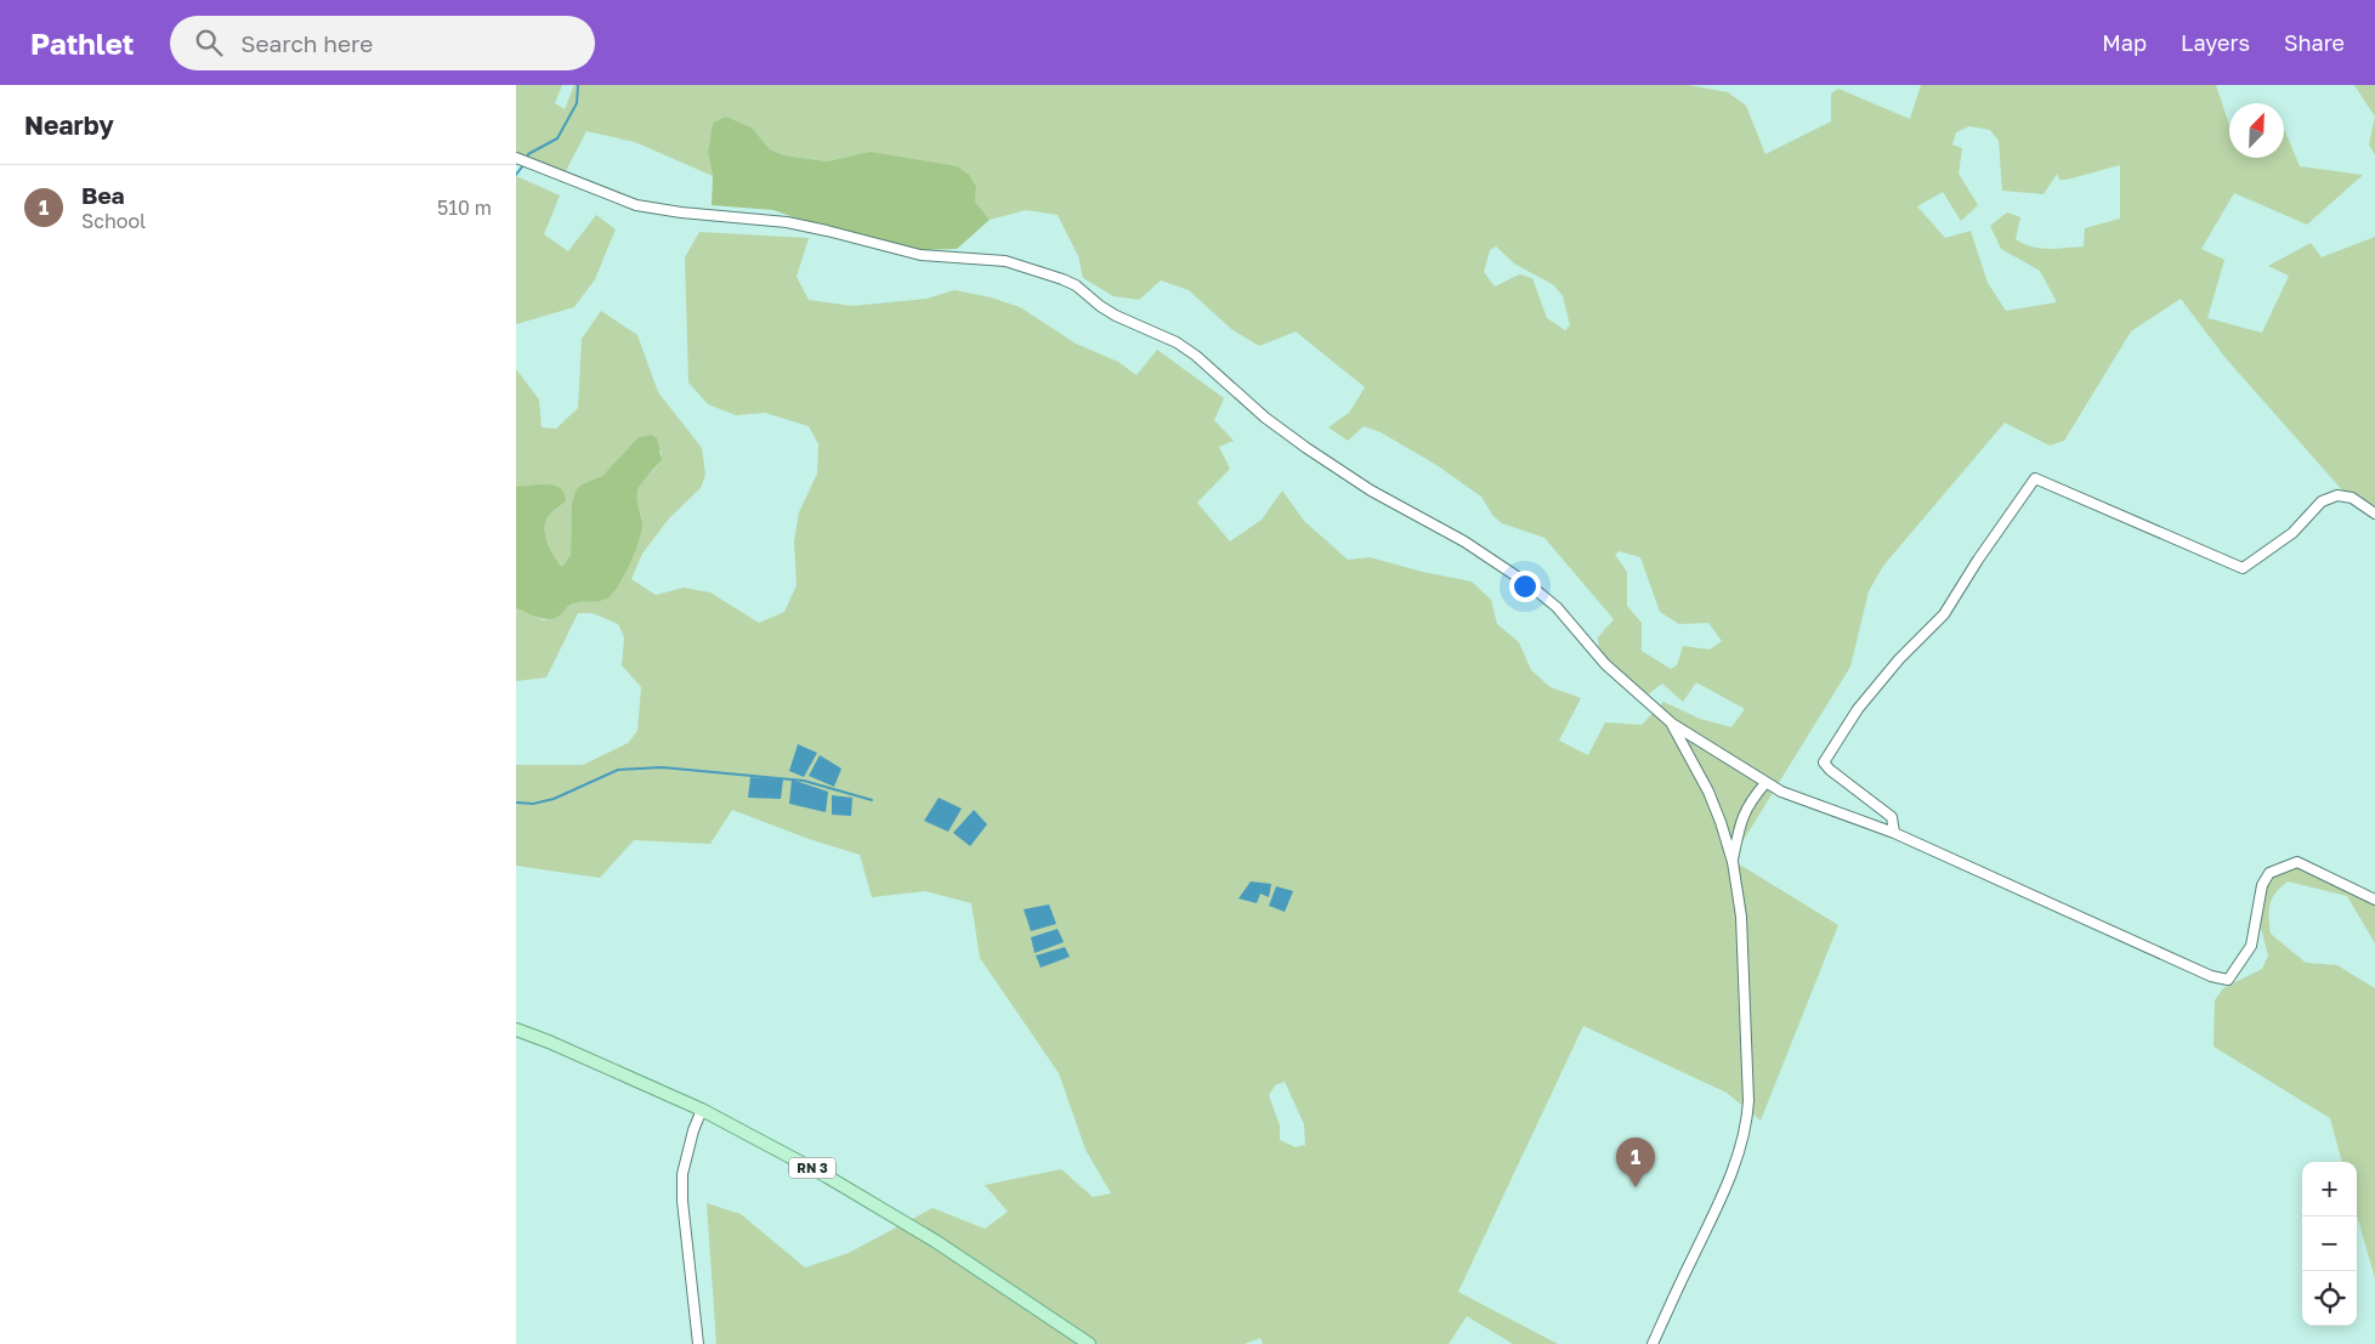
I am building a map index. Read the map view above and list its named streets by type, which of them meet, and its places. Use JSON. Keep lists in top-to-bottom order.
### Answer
{
  "streets": {
    "main road": ["RN 3"]
  },
  "north": "top right",
  "page": {
    "header": "Pathlet",
    "search": "Search here",
    "nav": ["Map", "Layers", "Share"],
    "heading": "Nearby",
    "list": [
      {
        "mark": "1",
        "name": "Bea",
        "note": "School",
        "value": "510 m"
      }
    ],
    "pins": "1",
    "map_buttons": ["+", "−"]
  }
}
